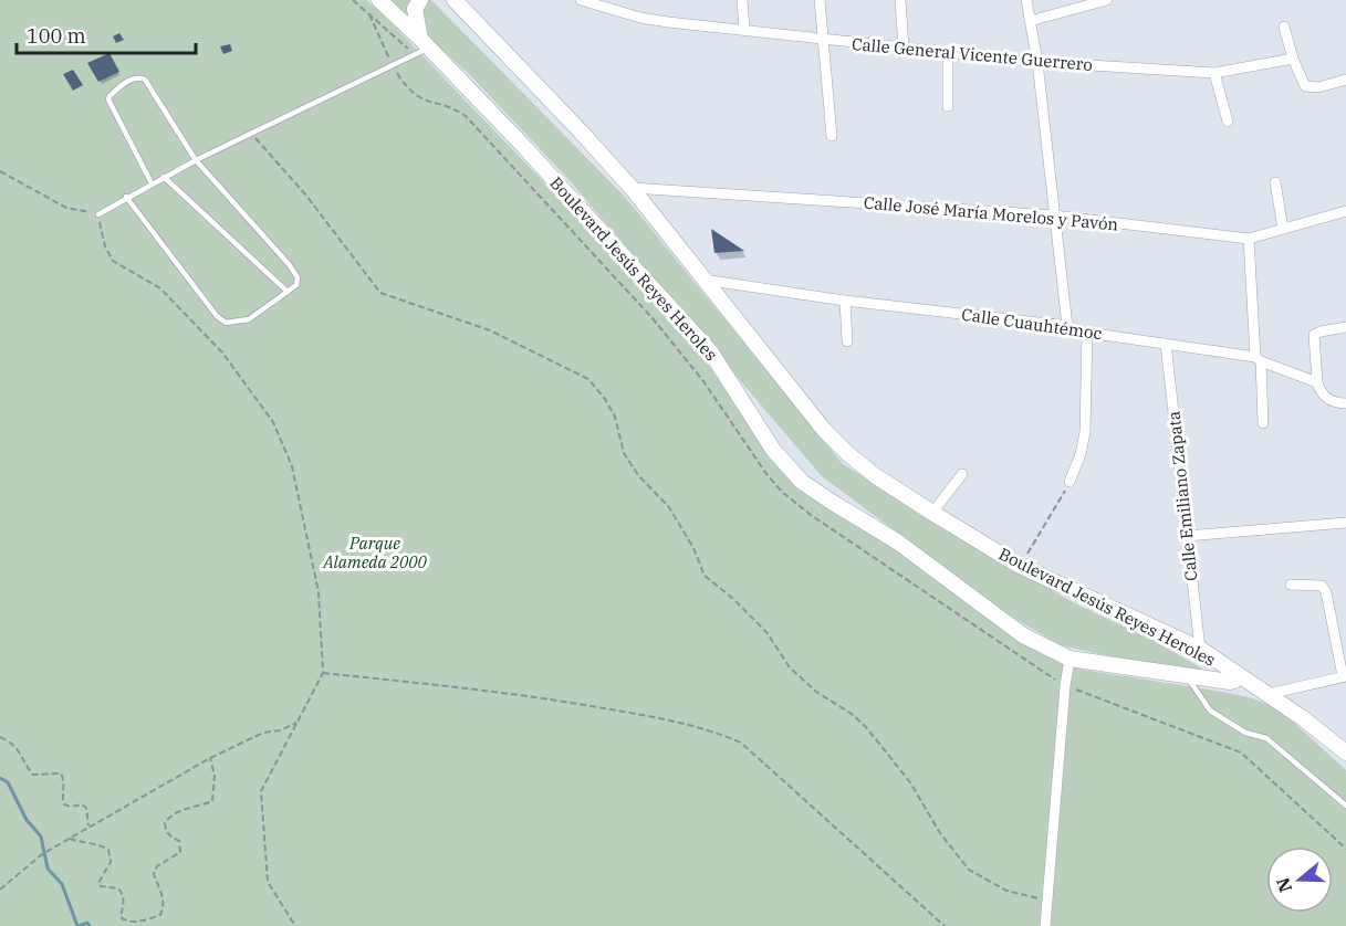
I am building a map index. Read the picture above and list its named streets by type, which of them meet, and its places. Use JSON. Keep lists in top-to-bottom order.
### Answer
{
  "streets": {
    "main road": ["Boulevard Jesús Reyes Heroles"],
    "street": [
      "Calle General Vicente Guerrero",
      "Calle José María Morelos y Pavón",
      "Calle Cuauhtémoc",
      "Calle Emiliano Zapata"
    ]
  },
  "crossings": [
    ["Calle José María Morelos y Pavón", "Boulevard Jesús Reyes Heroles"],
    ["Boulevard Jesús Reyes Heroles", "Calle Cuauhtémoc"],
    ["Boulevard Jesús Reyes Heroles", "Calle Emiliano Zapata"],
    ["Calle Cuauhtémoc", "Calle Emiliano Zapata"]
  ],
  "parks": ["Parque Alameda 2000"],
  "scale_bar": "100 m",
  "north": "left"
}
